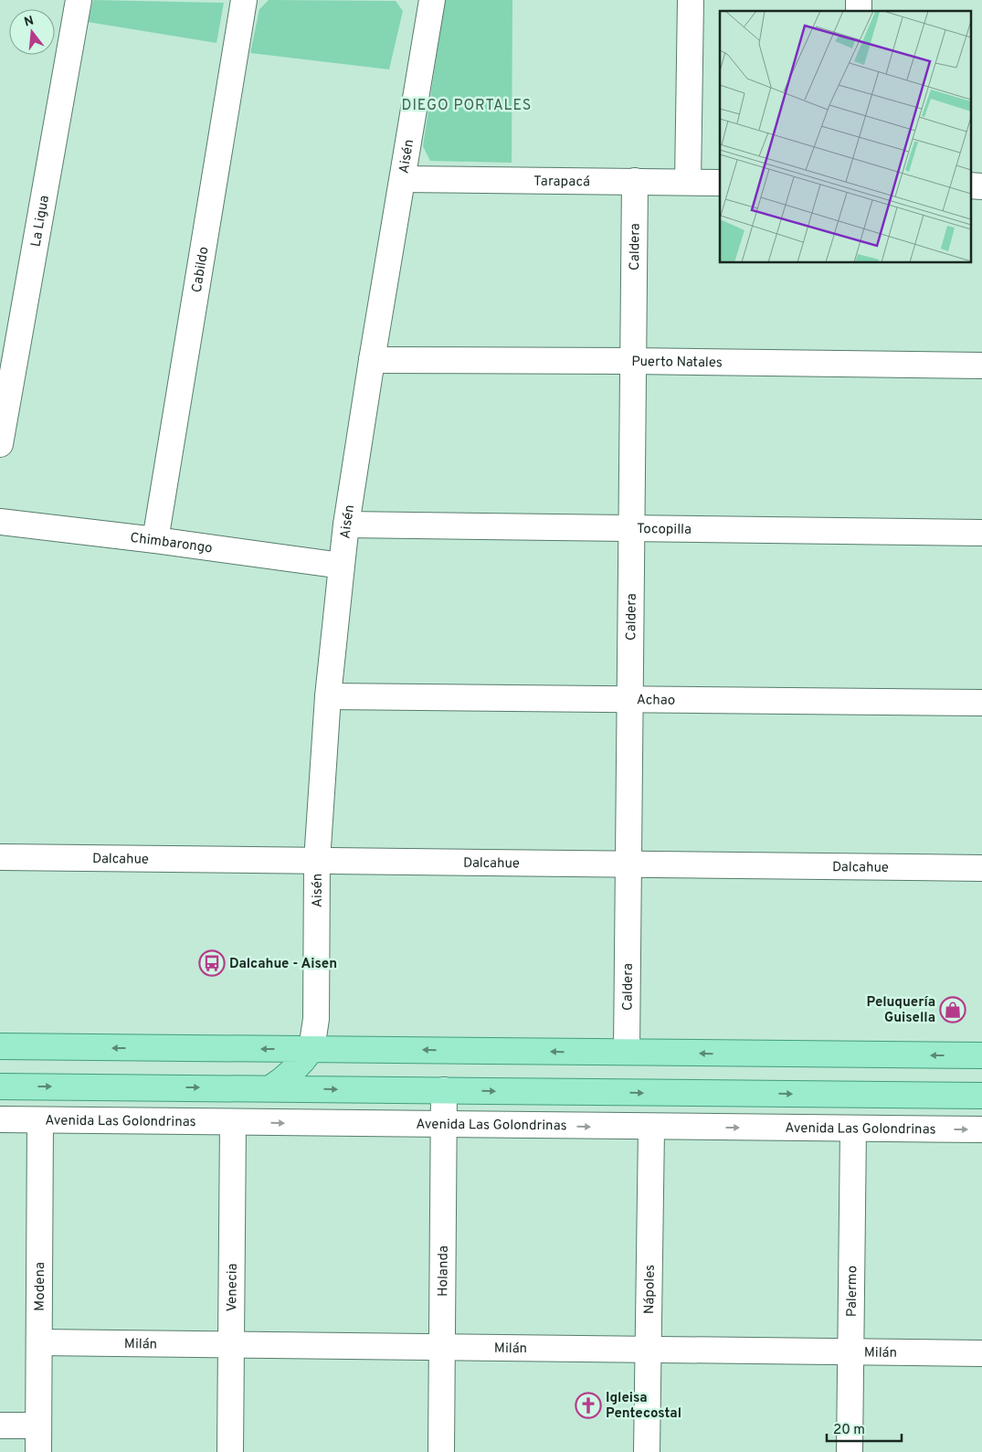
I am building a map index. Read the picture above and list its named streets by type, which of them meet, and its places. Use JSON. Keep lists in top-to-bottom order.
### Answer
{
  "streets": {
    "street": [
      "Aisén",
      "Tarapacá",
      "La Ligua",
      "Caldera",
      "Cabildo",
      "Puerto Natales",
      "Tocopilla",
      "Chimbarongo",
      "Achao",
      "Dalcahue",
      "Avenida Las Golondrinas",
      "Holanda",
      "Modena",
      "Venecia",
      "Nápoles",
      "Palermo",
      "Milán"
    ]
  },
  "crossings": [
    ["Aisén", "Tarapacá"],
    ["Aisén", "Puerto Natales"],
    ["Aisén", "Tocopilla"],
    ["Aisén", "Chimbarongo"],
    ["Aisén", "Achao"],
    ["Aisén", "Dalcahue"],
    ["Tarapacá", "Caldera"],
    ["Caldera", "Puerto Natales"],
    ["Caldera", "Tocopilla"],
    ["Caldera", "Achao"],
    ["Caldera", "Dalcahue"],
    ["Cabildo", "Chimbarongo"],
    ["Avenida Las Golondrinas", "Holanda"],
    ["Avenida Las Golondrinas", "Modena"],
    ["Avenida Las Golondrinas", "Venecia"],
    ["Avenida Las Golondrinas", "Nápoles"],
    ["Avenida Las Golondrinas", "Palermo"],
    ["Holanda", "Milán"],
    ["Modena", "Milán"],
    ["Venecia", "Milán"],
    ["Nápoles", "Milán"],
    ["Palermo", "Milán"]
  ],
  "one_way": ["Avenida Las Golondrinas"],
  "districts": ["DIEGO PORTALES"],
  "places": {
    "bus stop": ["Dalcahue - Aisen"],
    "shop": ["Peluquería Guisella"],
    "church": ["Igleisa Pentecostal"]
  },
  "scale_bar": "20 m",
  "north": "top"
}
